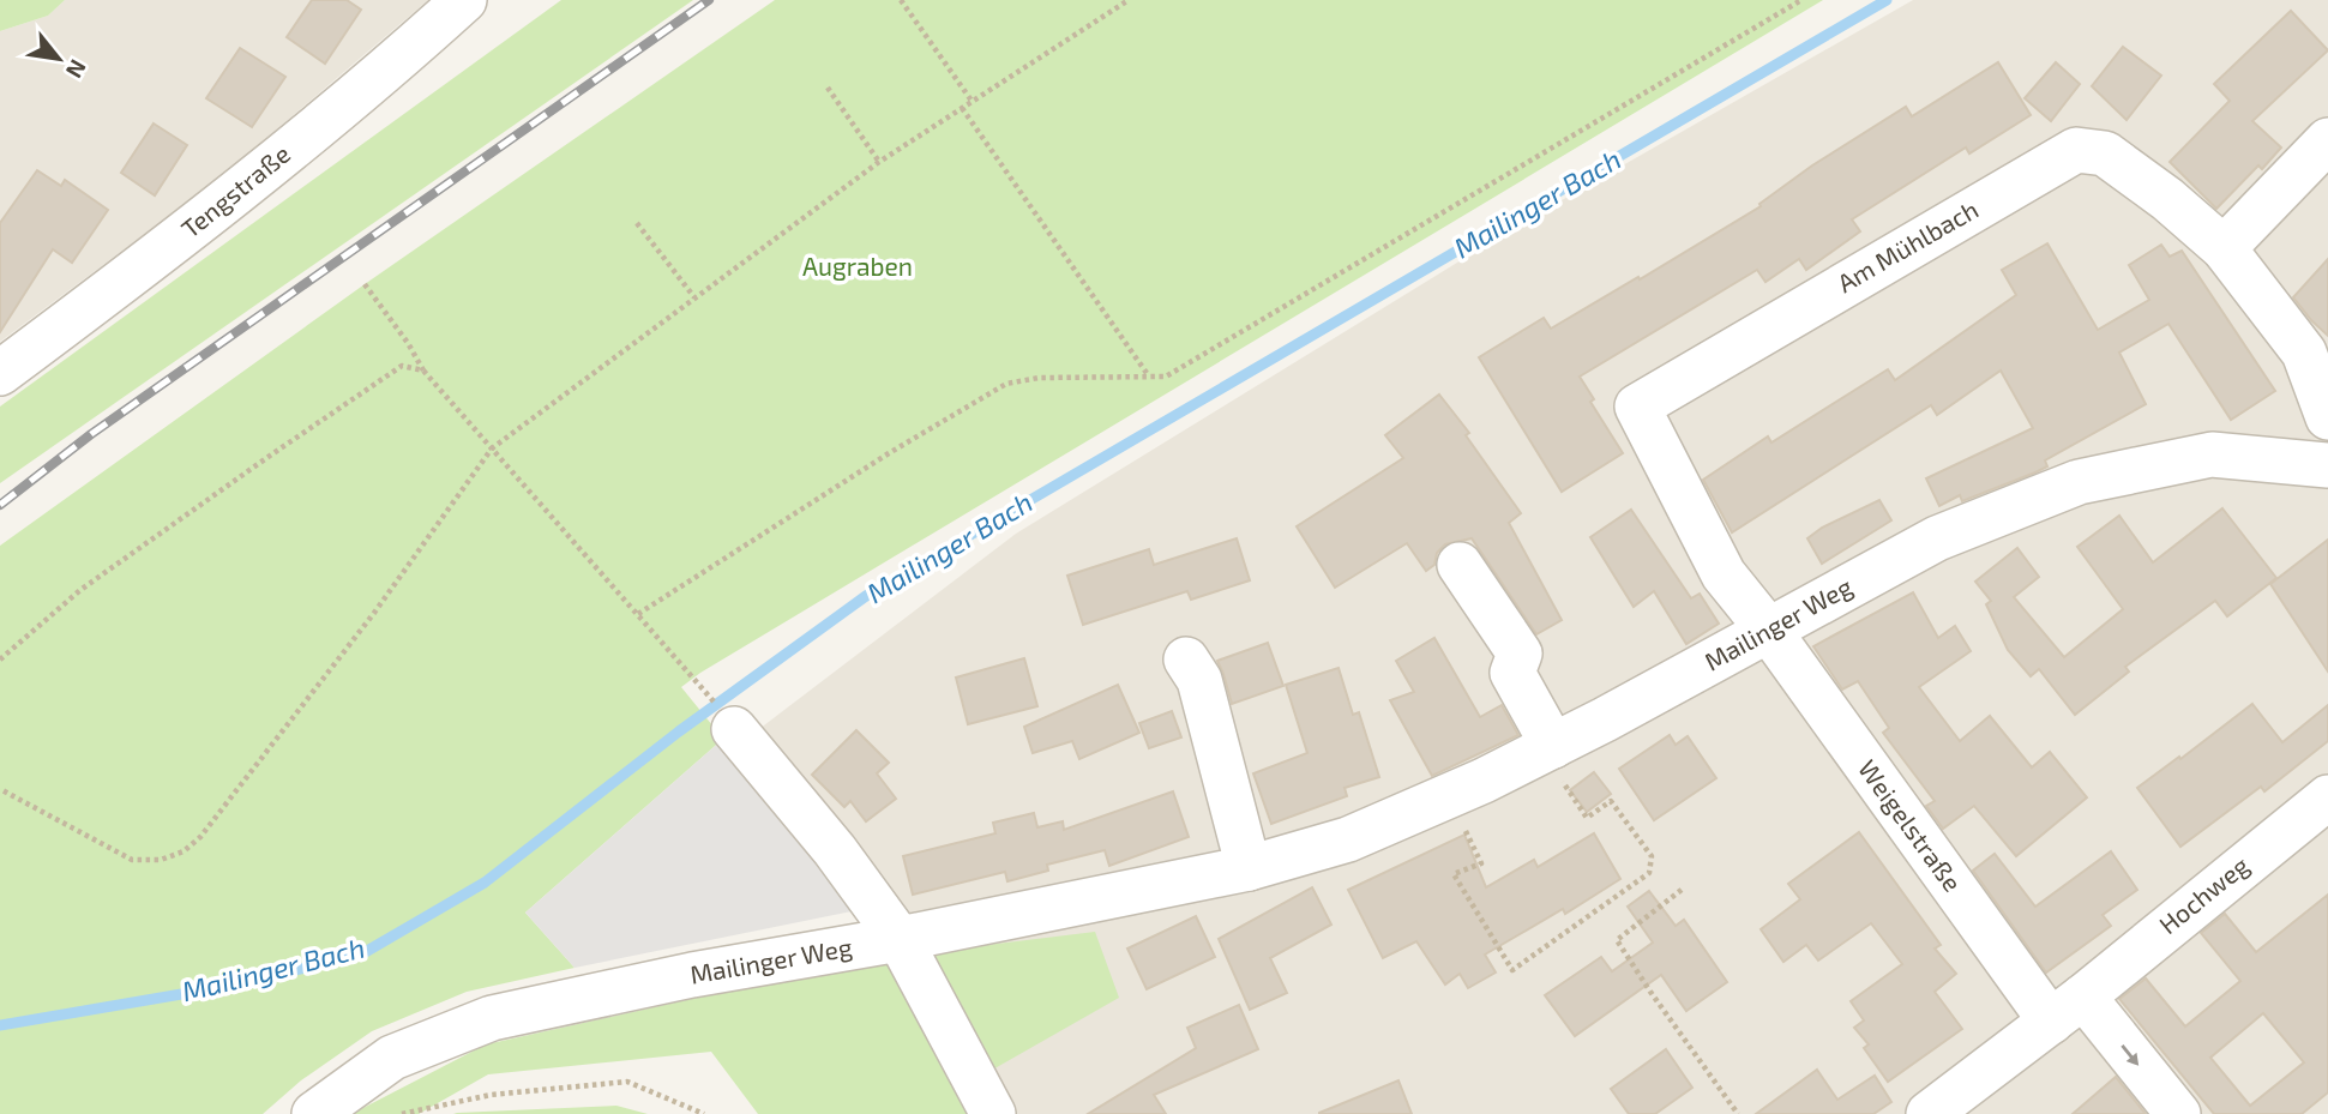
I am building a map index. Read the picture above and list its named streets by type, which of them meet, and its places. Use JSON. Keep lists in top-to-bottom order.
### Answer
{
  "streets": {
    "street": [
      "Tengstraße",
      "Am Mühlbach",
      "Mailinger Weg",
      "Weigelstraße",
      "Hochweg"
    ]
  },
  "crossings": [
    ["Am Mühlbach", "Mailinger Weg"],
    ["Am Mühlbach", "Weigelstraße"],
    ["Mailinger Weg", "Weigelstraße"],
    ["Weigelstraße", "Hochweg"]
  ],
  "water": ["Mailinger Bach"],
  "parks": ["Augraben"],
  "north": "bottom right"
}
